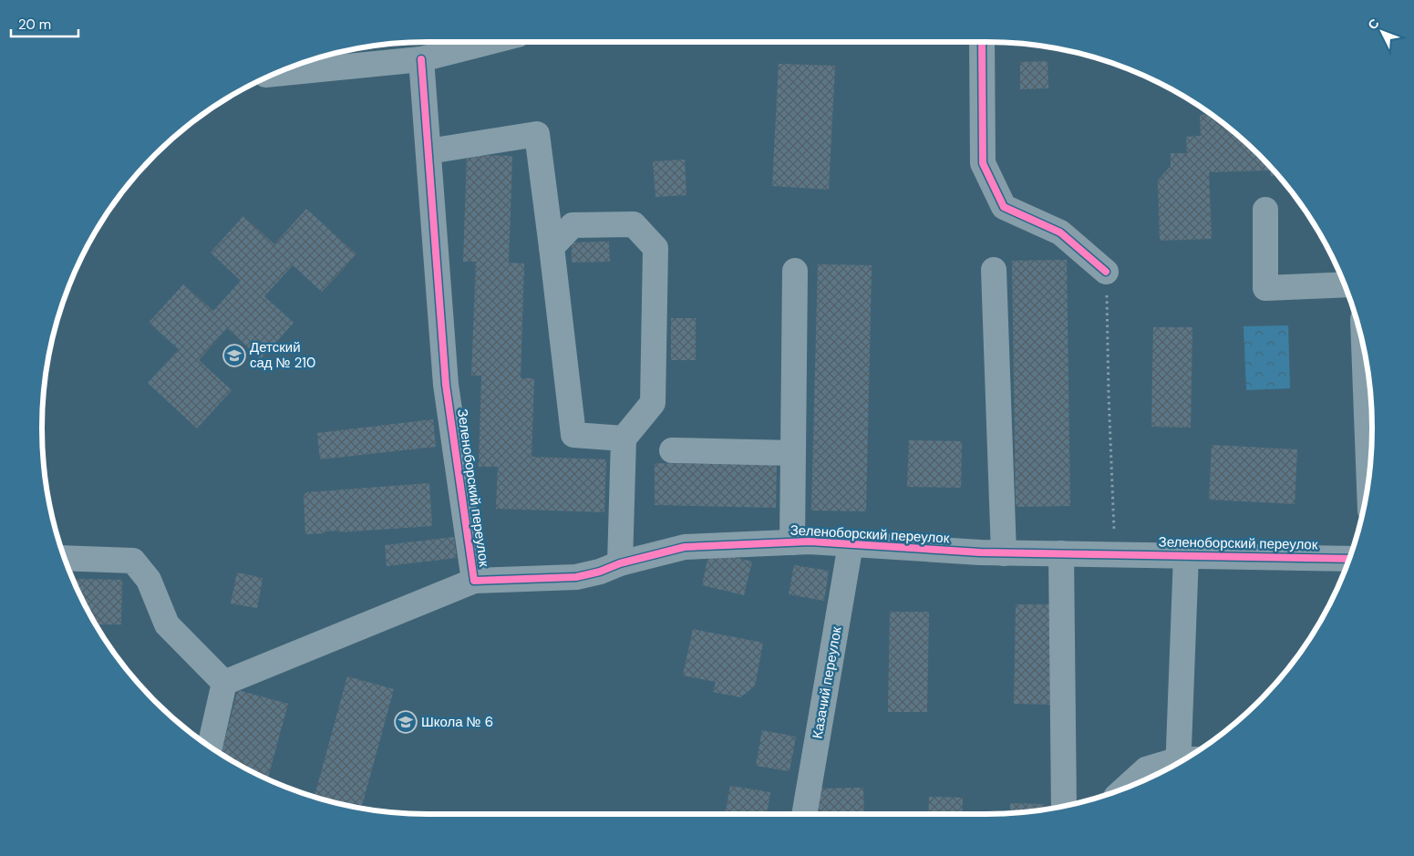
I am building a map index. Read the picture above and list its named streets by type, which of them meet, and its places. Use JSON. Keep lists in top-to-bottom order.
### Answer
{
  "streets": {
    "street": ["Зеленоборский переулок", "Казачий переулок"]
  },
  "crossings": [
    ["Зеленоборский переулок", "Казачий переулок"]
  ],
  "places": {
    "school or university": ["Детский сад № 210", "Школа № 6"]
  },
  "scale_bar": "20 m",
  "north": "top left"
}
